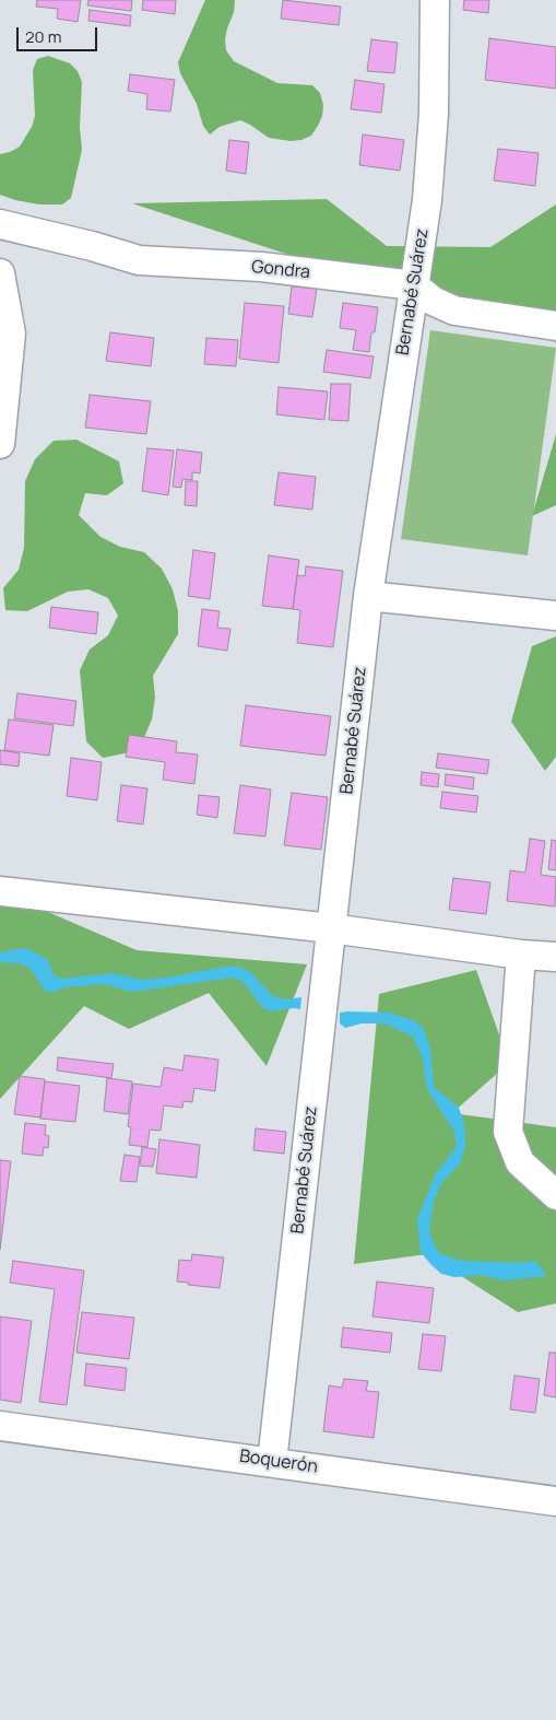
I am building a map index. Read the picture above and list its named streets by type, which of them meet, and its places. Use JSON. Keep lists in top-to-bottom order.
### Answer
{
  "streets": {
    "street": ["Gondra", "Bernabé Suárez", "Boquerón"]
  },
  "crossings": [
    ["Gondra", "Bernabé Suárez"],
    ["Bernabé Suárez", "Boquerón"]
  ],
  "scale_bar": "20 m"
}
